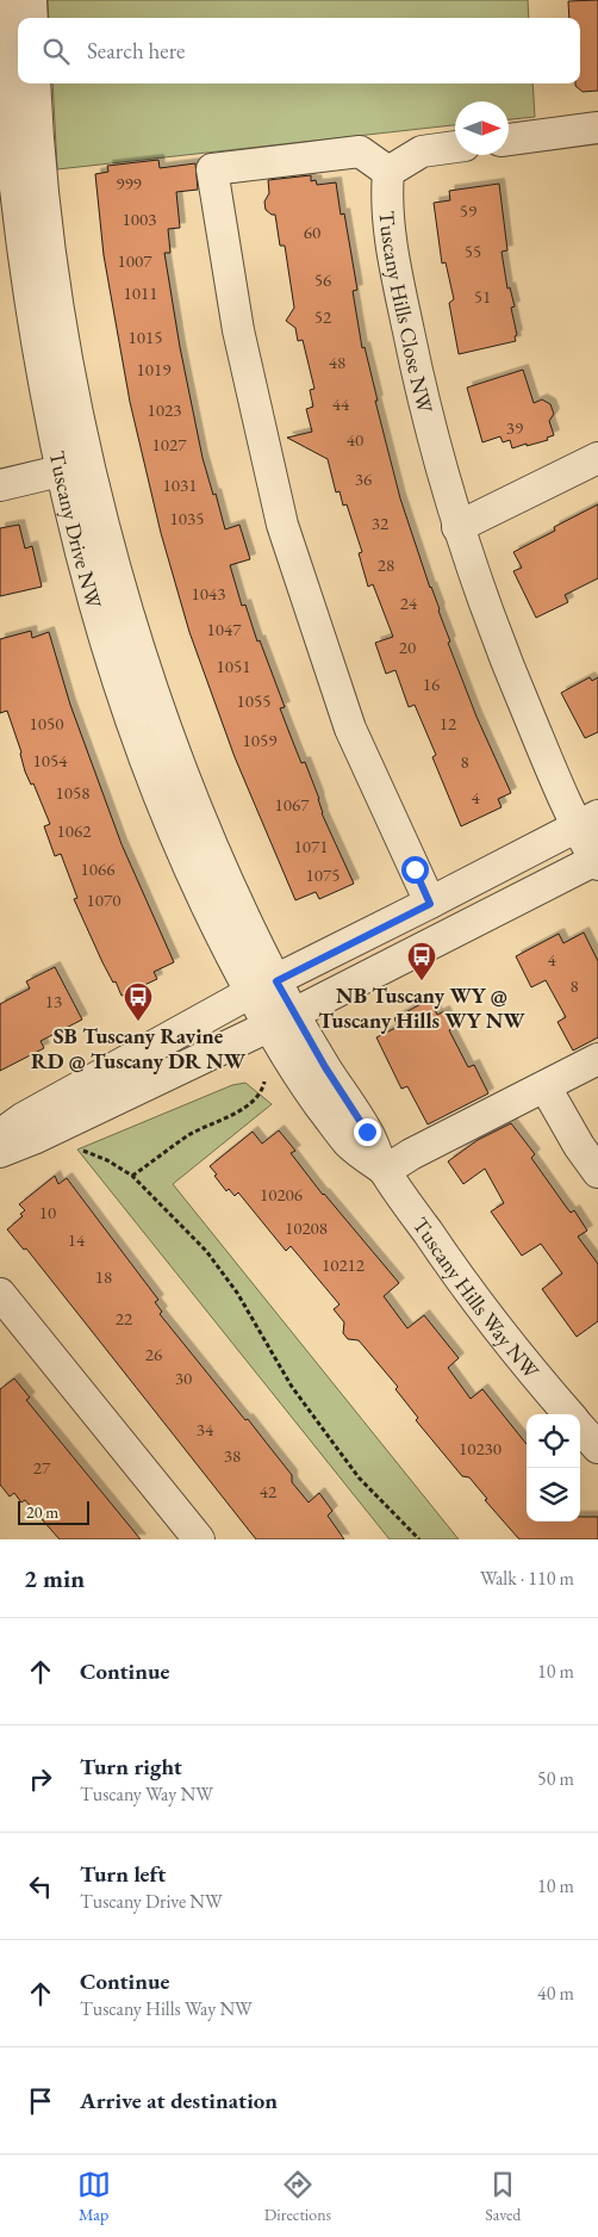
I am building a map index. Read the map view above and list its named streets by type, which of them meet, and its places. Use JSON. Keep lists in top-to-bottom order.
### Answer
{
  "streets": {
    "street": ["Tuscany Hills Close NW", "Tuscany Drive NW", "Tuscany Hills Way NW"]
  },
  "crossings": [
    ["Tuscany Drive NW", "Tuscany Hills Way NW"]
  ],
  "places": {
    "bus stop": ["NB Tuscany WY @ Tuscany Hills WY NW", "SB Tuscany Ravine RD @ Tuscany DR NW"]
  },
  "house_numbers": [
    "999",
    "59",
    "1003",
    "60",
    "55",
    "1007",
    "56",
    "1011",
    "51",
    "52",
    "1015",
    "48",
    "1019",
    "44",
    "1023",
    "39",
    "40",
    "1027",
    "36",
    "1031",
    "1035",
    "32",
    "28",
    "1043",
    "24",
    "1047",
    "20",
    "1051",
    "16",
    "1055",
    "1050",
    "12",
    "1059",
    "1054",
    "8",
    "1058",
    "4",
    "1067",
    "1062",
    "1071",
    "1066",
    "1075",
    "1070",
    "4",
    "8",
    "13",
    "10206",
    "10",
    "10208",
    "14",
    "10212",
    "18",
    "22",
    "26",
    "30",
    "34",
    "10230",
    "38",
    "27",
    "42"
  ],
  "scale_bar": "20 m",
  "north": "right",
  "page": {
    "search": "Search here",
    "scale": "20 m",
    "heading": ["2 min", "Walk · 110 m"],
    "list": [
      ["Continue", "10 m"],
      ["Turn right", "Tuscany Way NW", "50 m"],
      ["Turn left", "Tuscany Drive NW", "10 m"],
      ["Continue", "Tuscany Hills Way NW", "40 m"],
      "Arrive at destination"
    ],
    "nav": ["Map", "Directions", "Saved"]
  }
}
